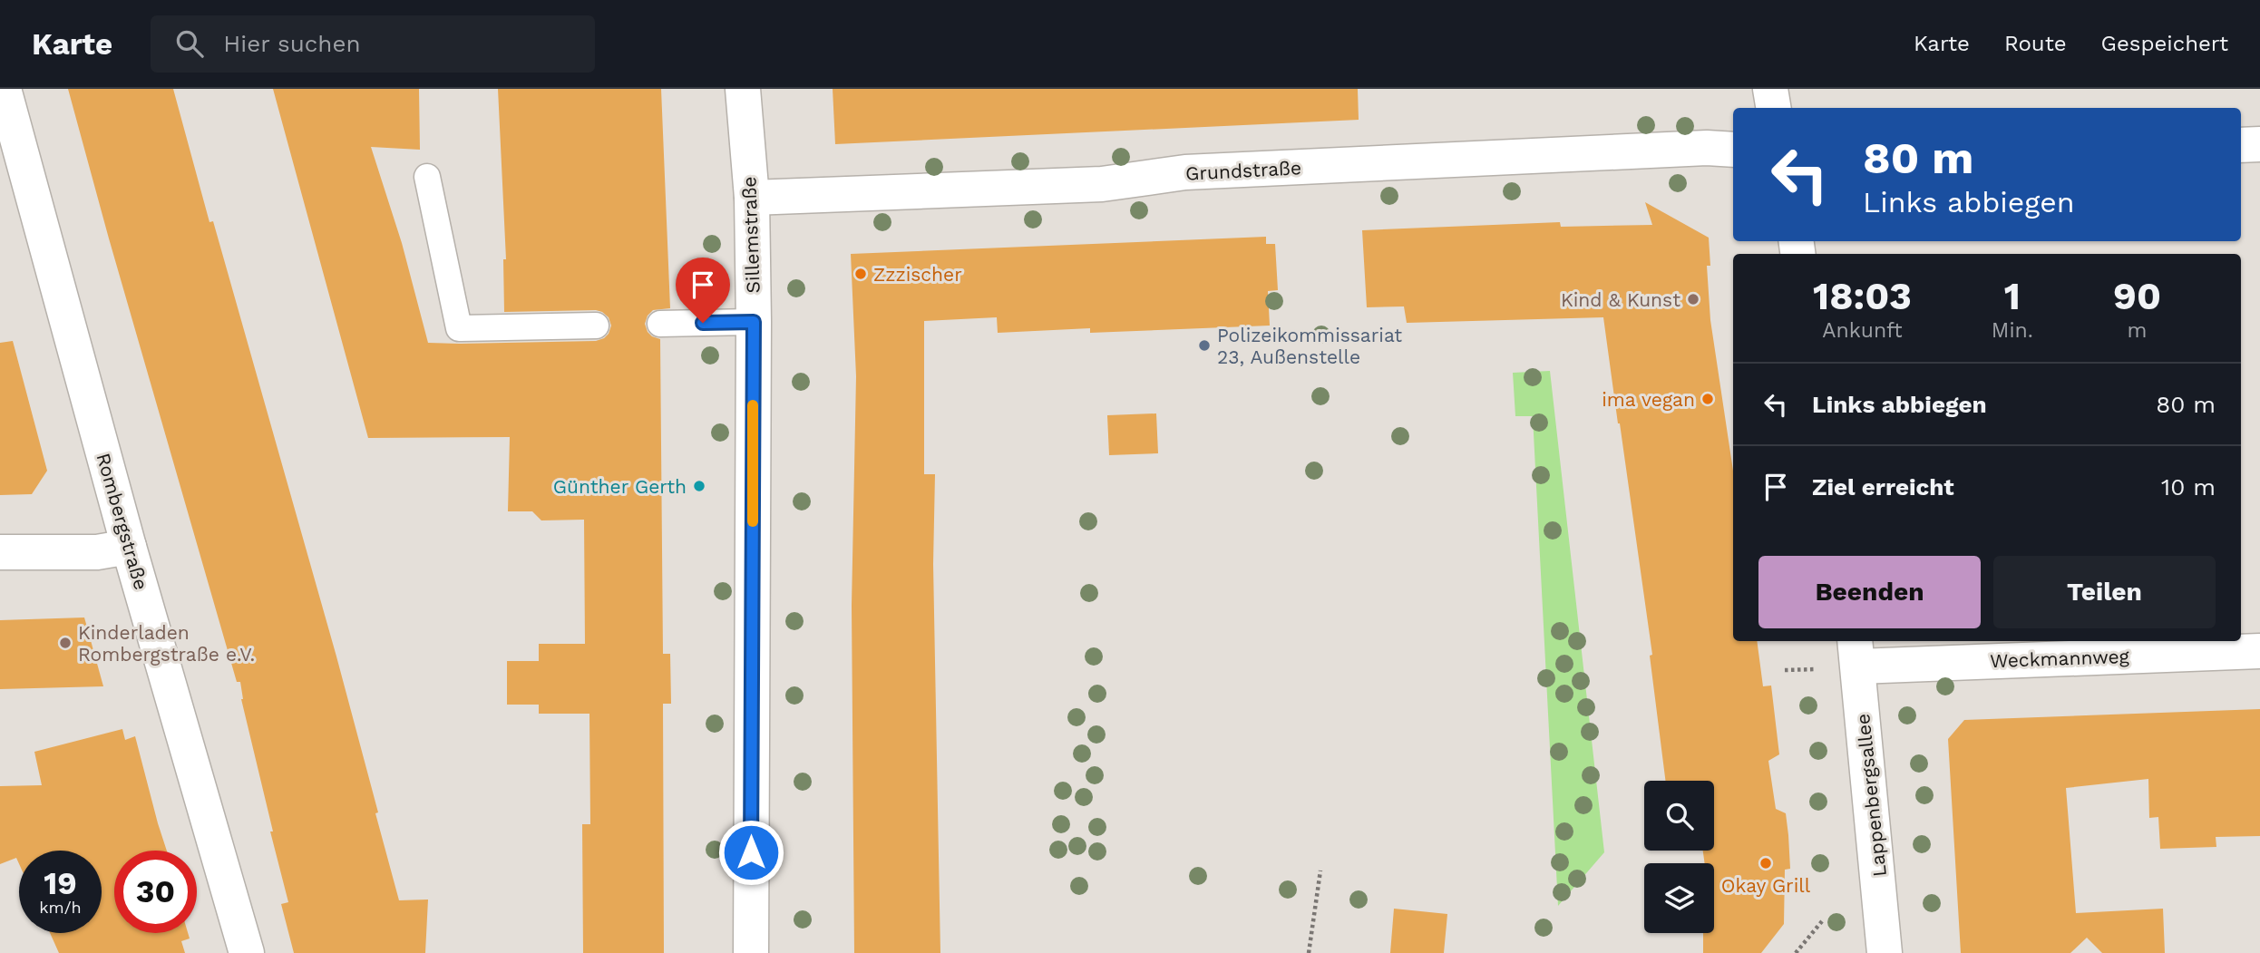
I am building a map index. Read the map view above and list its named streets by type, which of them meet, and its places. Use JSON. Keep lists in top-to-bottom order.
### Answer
{
  "streets": {
    "street": [
      "Grundstraße",
      "Sillemstraße",
      "Rombergstraße",
      "Weckmannweg",
      "Lappenbergsallee"
    ]
  },
  "crossings": [
    ["Grundstraße", "Sillemstraße"],
    ["Weckmannweg", "Lappenbergsallee"]
  ],
  "places": [
    "Zzzischer",
    "Kind & Kunst",
    "Polizeikommissariat 23, Außenstelle",
    "ima vegan",
    "Günther Gerth",
    "Kinderladen Rombergstraße e.V.",
    "Okay Grill"
  ],
  "page": {
    "header": "Karte",
    "search": "Hier suchen",
    "nav": ["Karte", "Route", "Gespeichert"],
    "turn": ["80 m", "Links abbiegen"],
    "eta": [
      "18:03",
      "Ankunft",
      "1",
      "Min.",
      "90",
      "m"
    ],
    "list": [
      {
        "name": "Links abbiegen",
        "value": "80 m"
      },
      {
        "name": "Ziel erreicht",
        "value": "10 m"
      }
    ],
    "buttons": ["Beenden", "Teilen"],
    "speed": "19 km/h",
    "limit": "30"
  }
}
